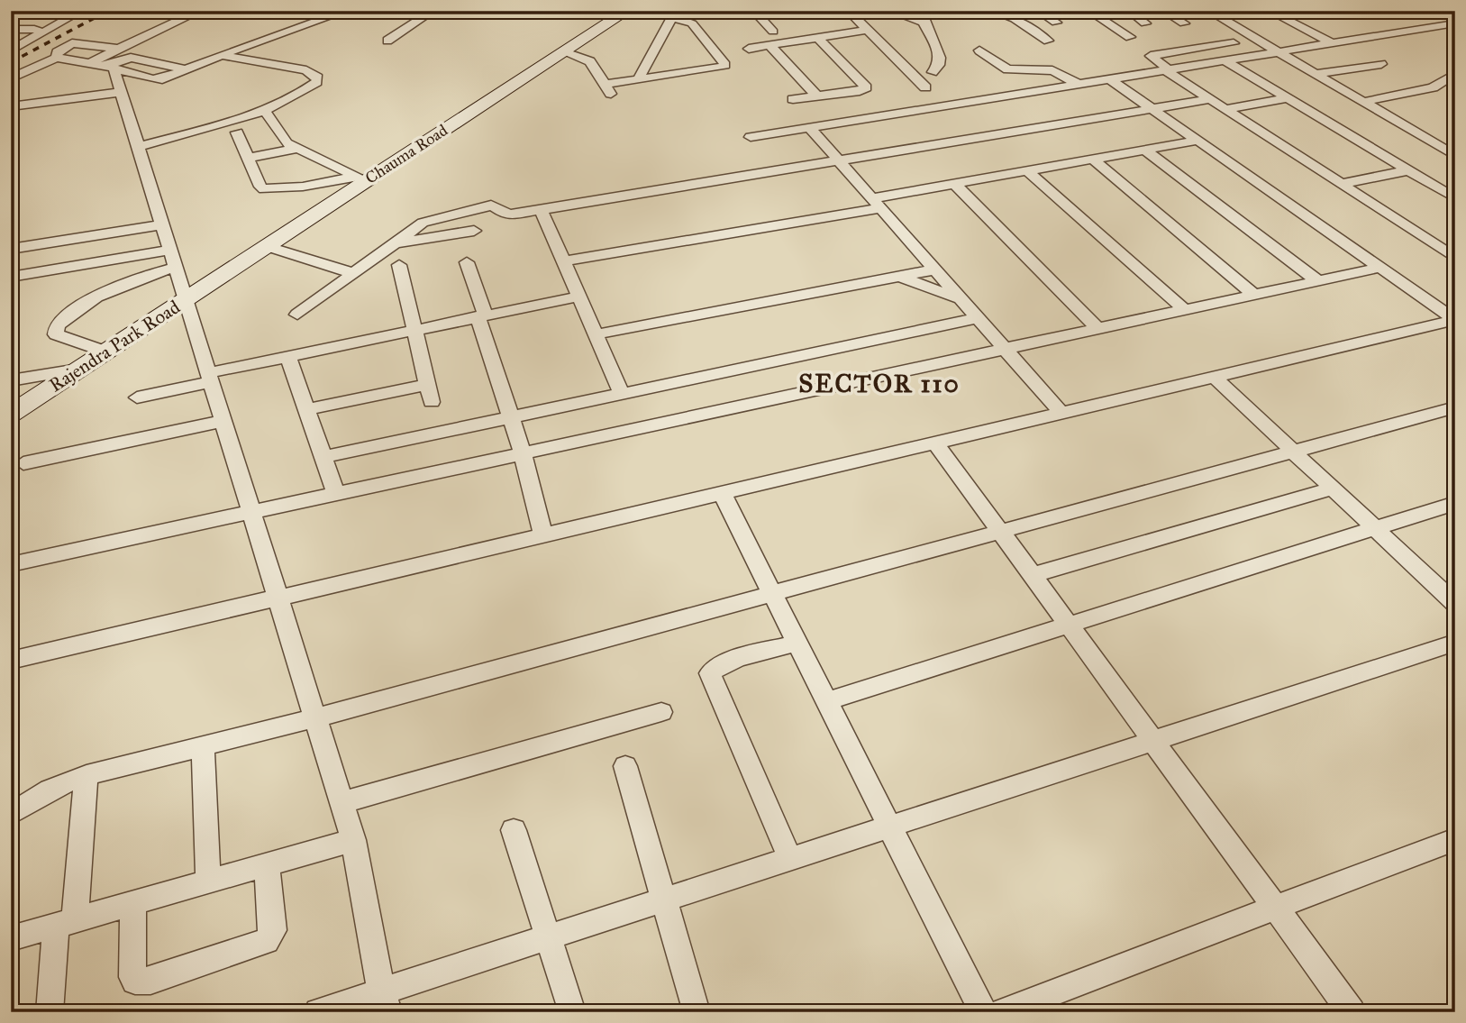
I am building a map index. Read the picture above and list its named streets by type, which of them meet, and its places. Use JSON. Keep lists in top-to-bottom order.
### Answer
{
  "streets": {
    "street": ["Chauma Road", "Rajendra Park Road"]
  },
  "crossings": [
    ["Chauma Road", "Rajendra Park Road"]
  ],
  "districts": ["SECTOR 110"]
}
